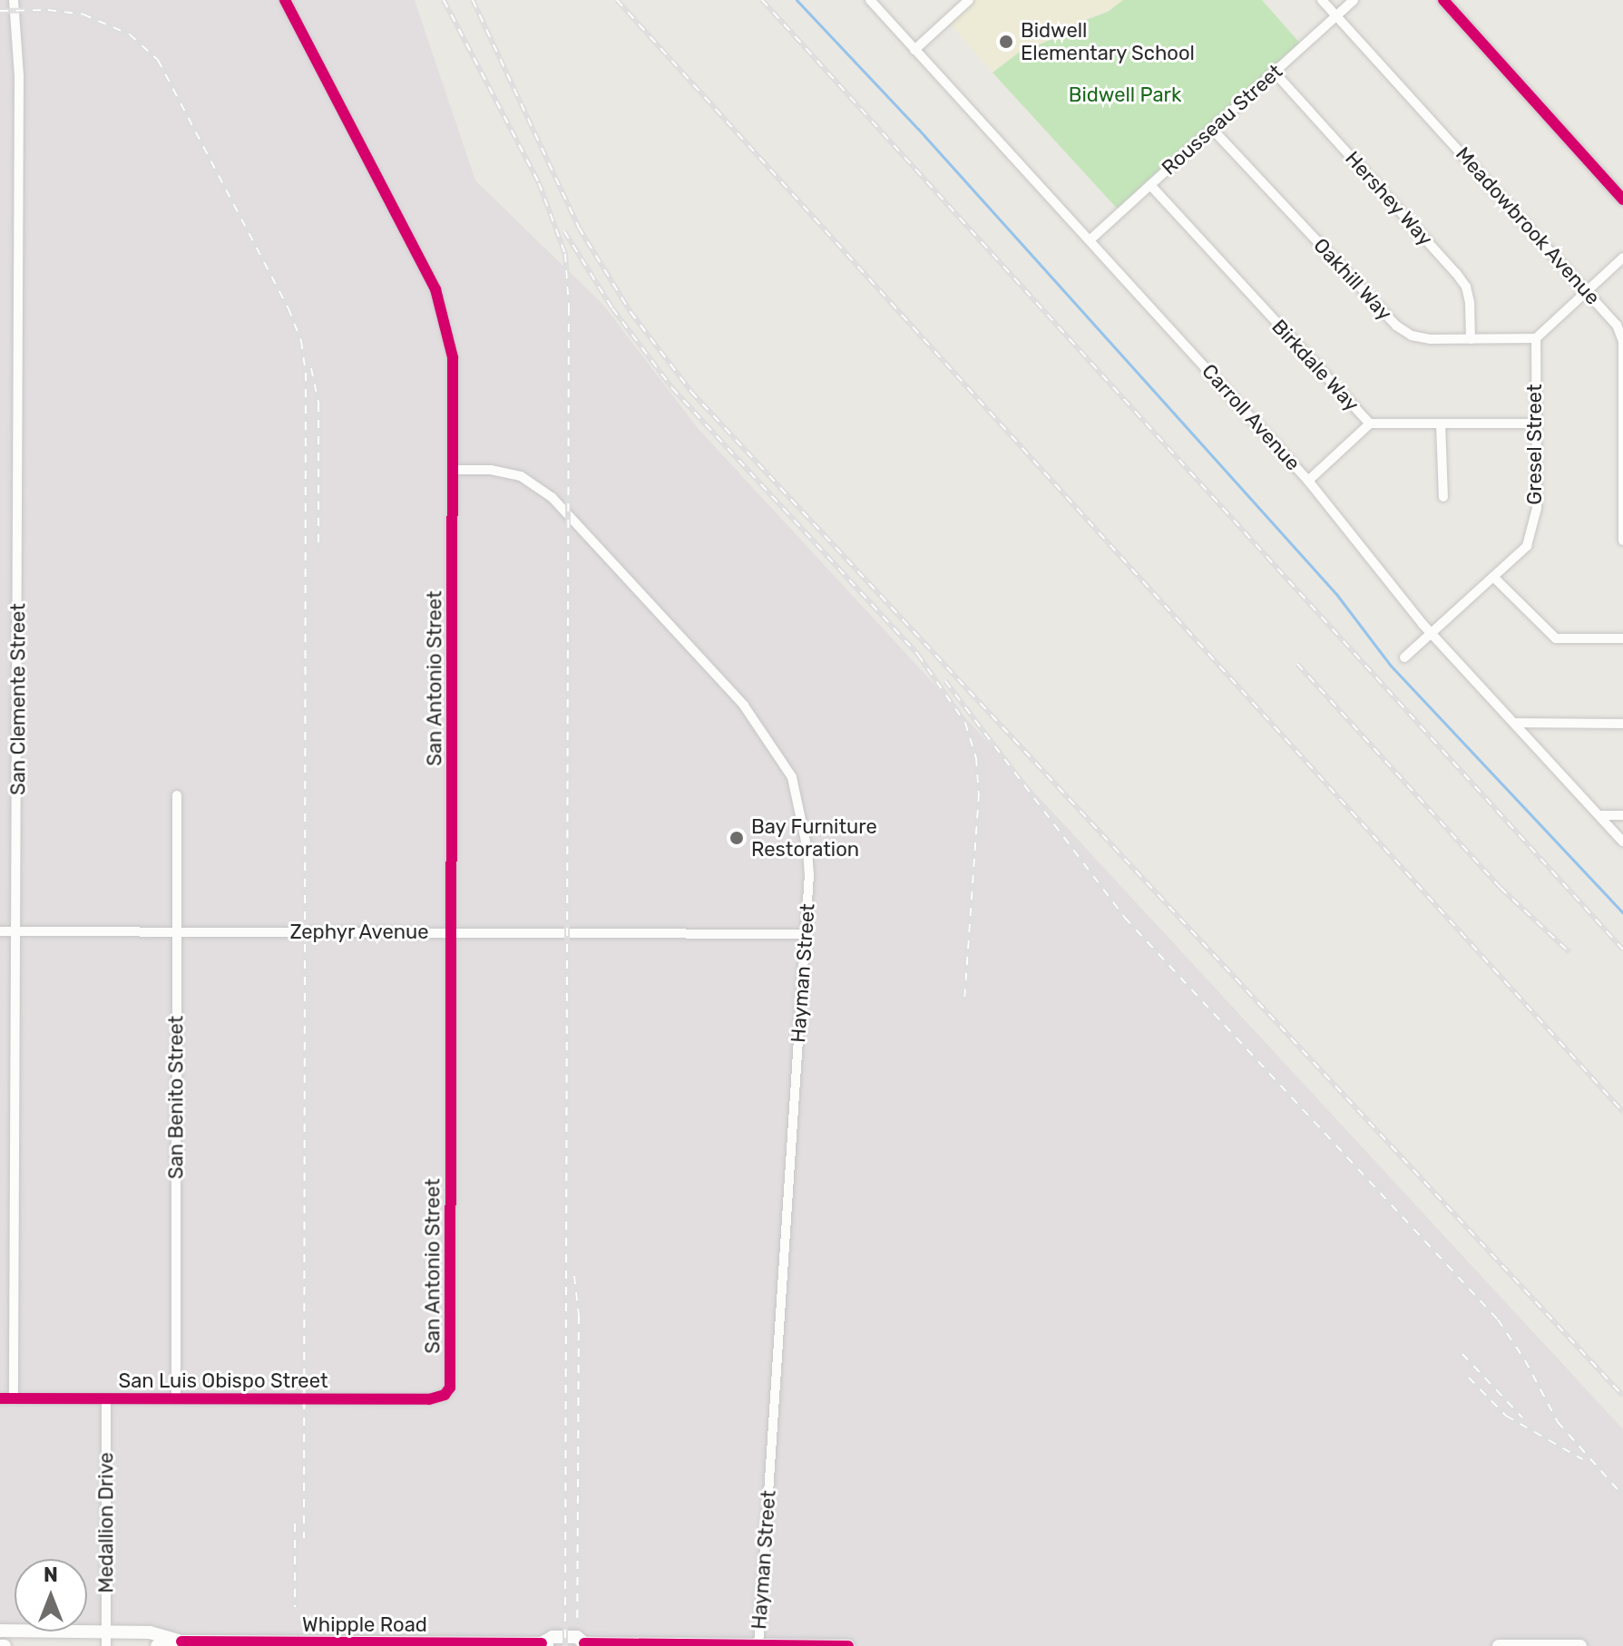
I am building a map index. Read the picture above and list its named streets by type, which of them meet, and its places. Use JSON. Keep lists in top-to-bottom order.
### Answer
{
  "streets": {
    "main road": ["Whipple Road"],
    "street": [
      "Rousseau Street",
      "Hershey Way",
      "Meadowbrook Avenue",
      "Oakhill Way",
      "Birkdale Way",
      "Carroll Avenue",
      "Gresel Street",
      "San Antonio Street",
      "San Clemente Street",
      "Zephyr Avenue",
      "Hayman Street",
      "San Benito Street",
      "San Luis Obispo Street",
      "Medallion Drive"
    ]
  },
  "crossings": [
    ["Rousseau Street", "Hershey Way"],
    ["Rousseau Street", "Meadowbrook Avenue"],
    ["Rousseau Street", "Oakhill Way"],
    ["Rousseau Street", "Birkdale Way"],
    ["Rousseau Street", "Carroll Avenue"],
    ["Hershey Way", "Oakhill Way"],
    ["Oakhill Way", "Gresel Street"],
    ["Birkdale Way", "Gresel Street"],
    ["Carroll Avenue", "Gresel Street"],
    ["San Antonio Street", "Zephyr Avenue"],
    ["San Antonio Street", "Hayman Street"],
    ["San Antonio Street", "San Luis Obispo Street"],
    ["San Clemente Street", "Zephyr Avenue"],
    ["San Clemente Street", "San Luis Obispo Street"],
    ["Zephyr Avenue", "Hayman Street"],
    ["Zephyr Avenue", "San Benito Street"],
    ["Hayman Street", "Whipple Road"],
    ["San Benito Street", "San Luis Obispo Street"],
    ["San Luis Obispo Street", "Medallion Drive"],
    ["Medallion Drive", "Whipple Road"]
  ],
  "parks": ["Bidwell Park"],
  "places": ["Bidwell Elementary School", "Bay Furniture Restoration"],
  "north": "top"
}
